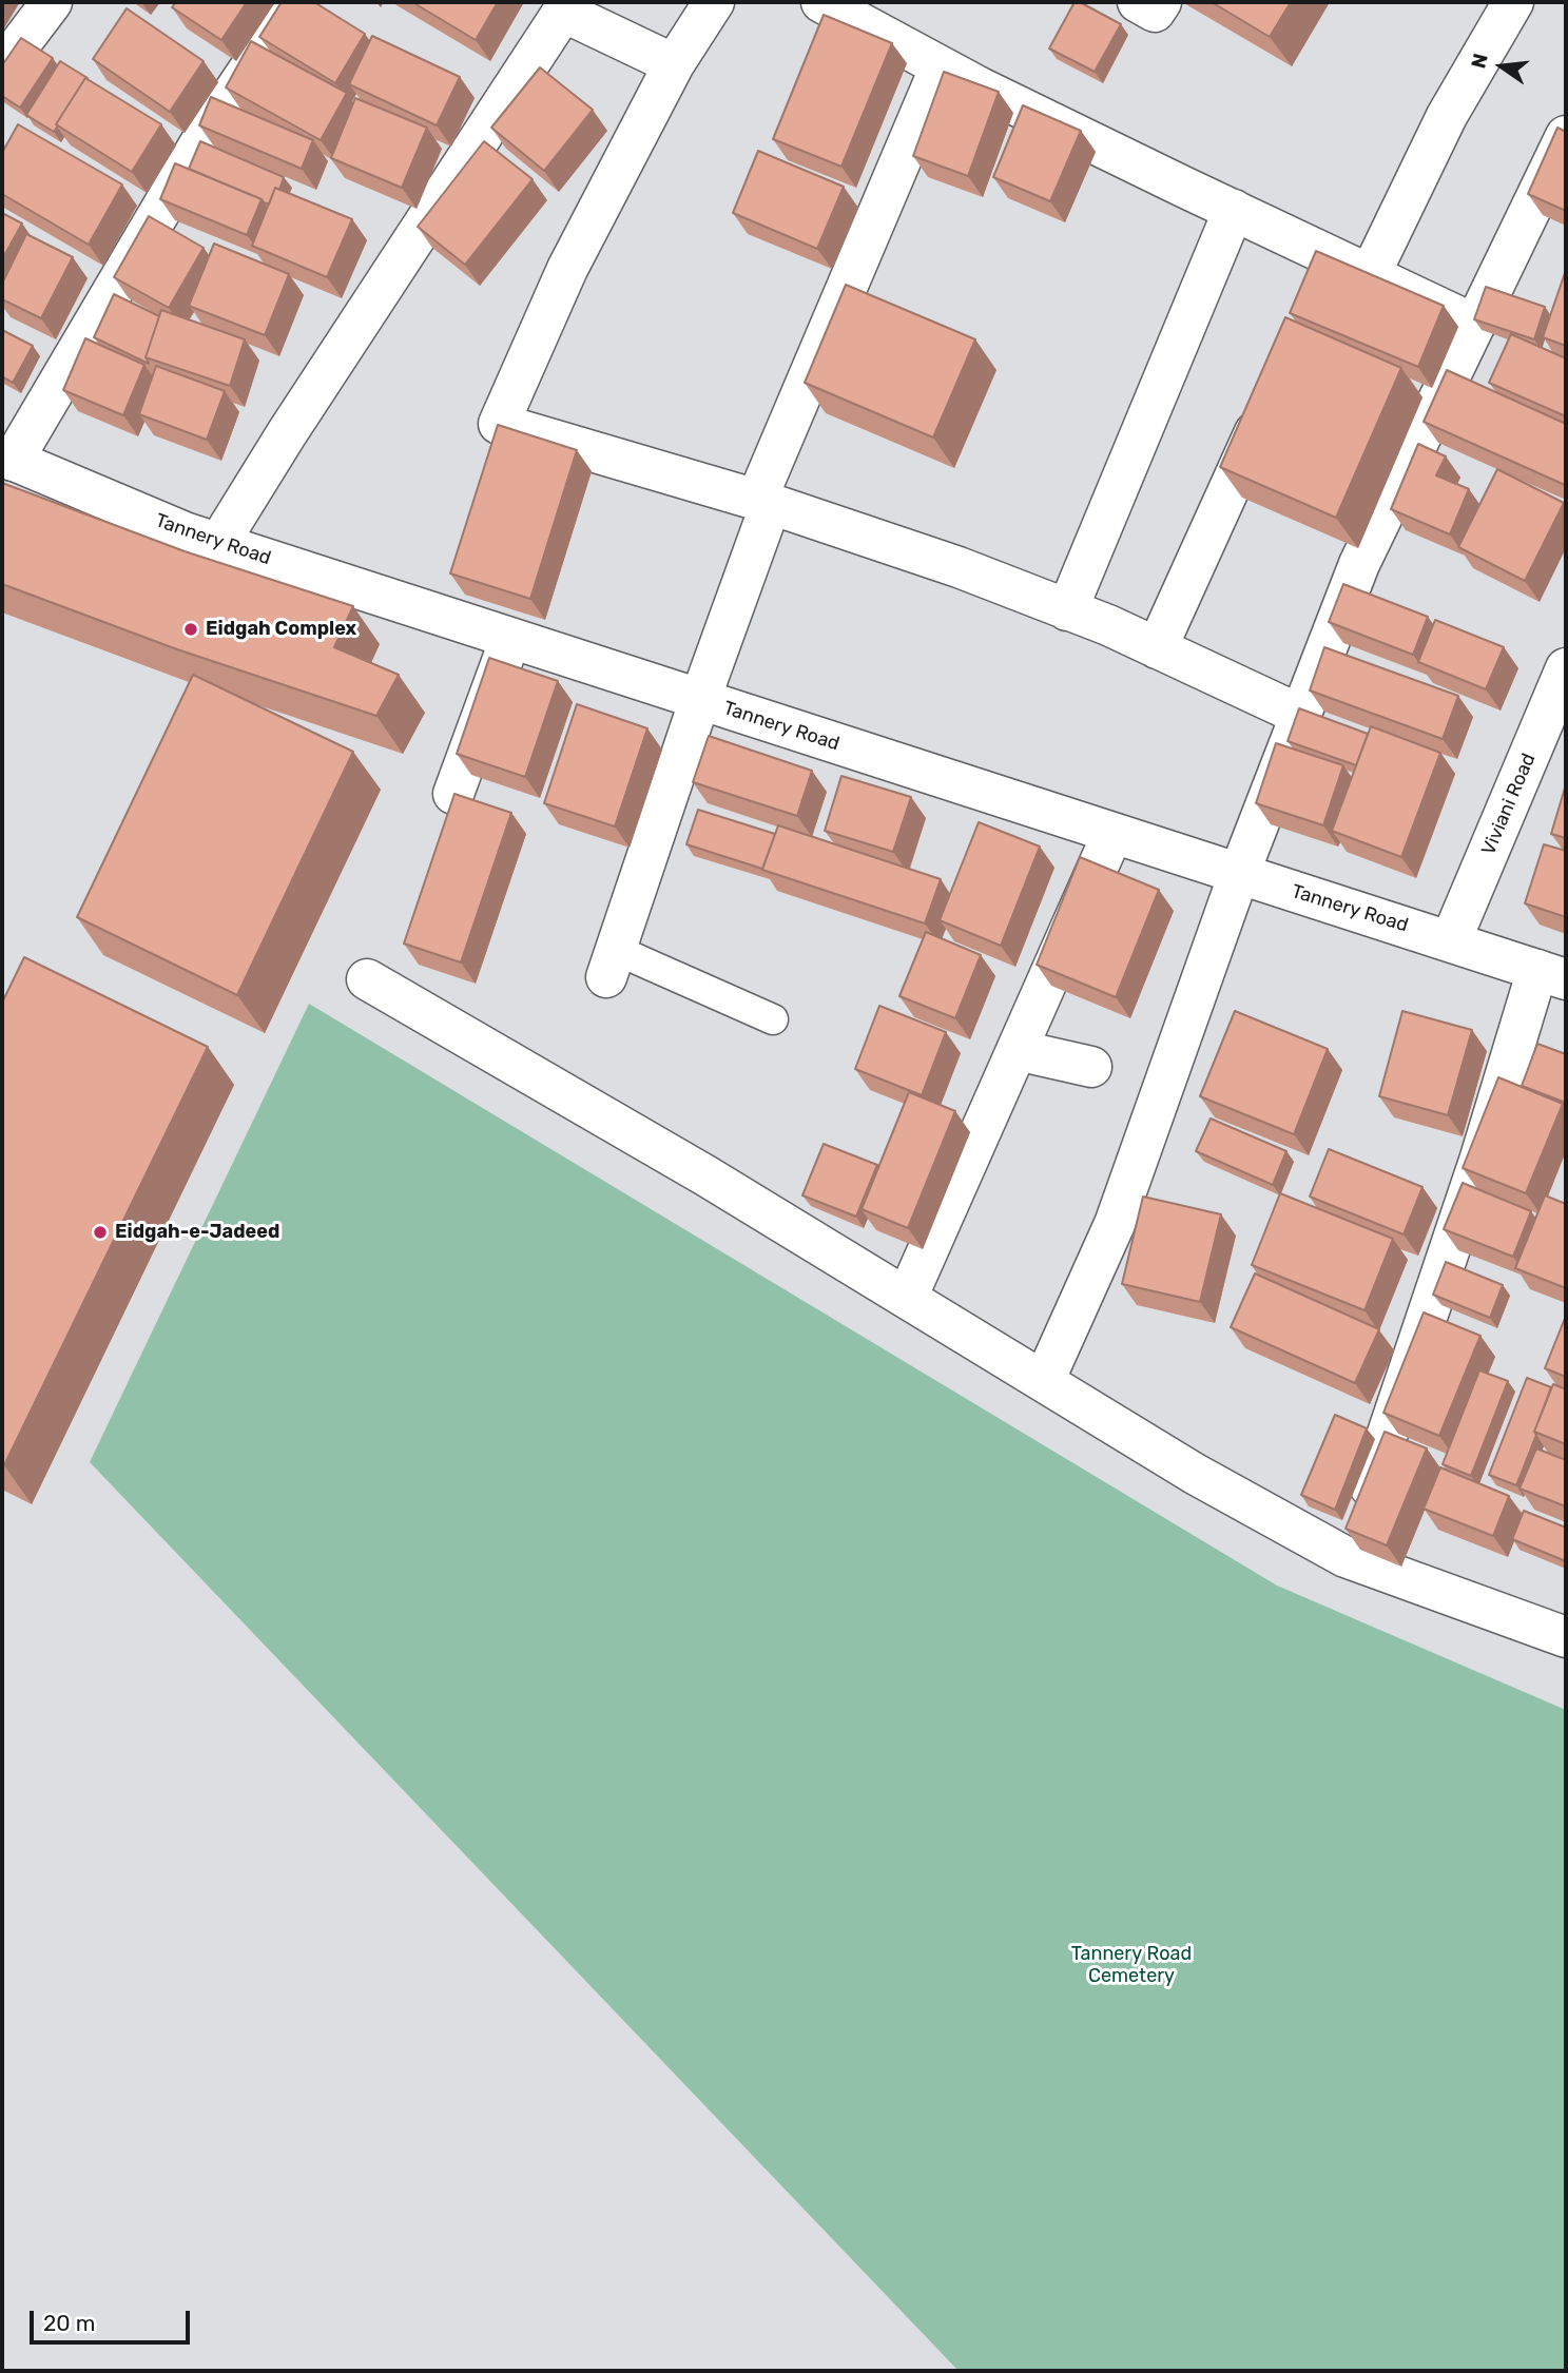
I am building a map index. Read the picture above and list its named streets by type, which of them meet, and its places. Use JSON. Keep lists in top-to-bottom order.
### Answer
{
  "streets": {
    "street": ["Tannery Road", "Viviani Road"]
  },
  "crossings": [
    ["Tannery Road", "Viviani Road"]
  ],
  "parks": ["Tannery Road Cemetery"],
  "places": ["Eidgah Complex", "Eidgah-e-Jadeed"],
  "scale_bar": "20 m",
  "north": "left"
}
